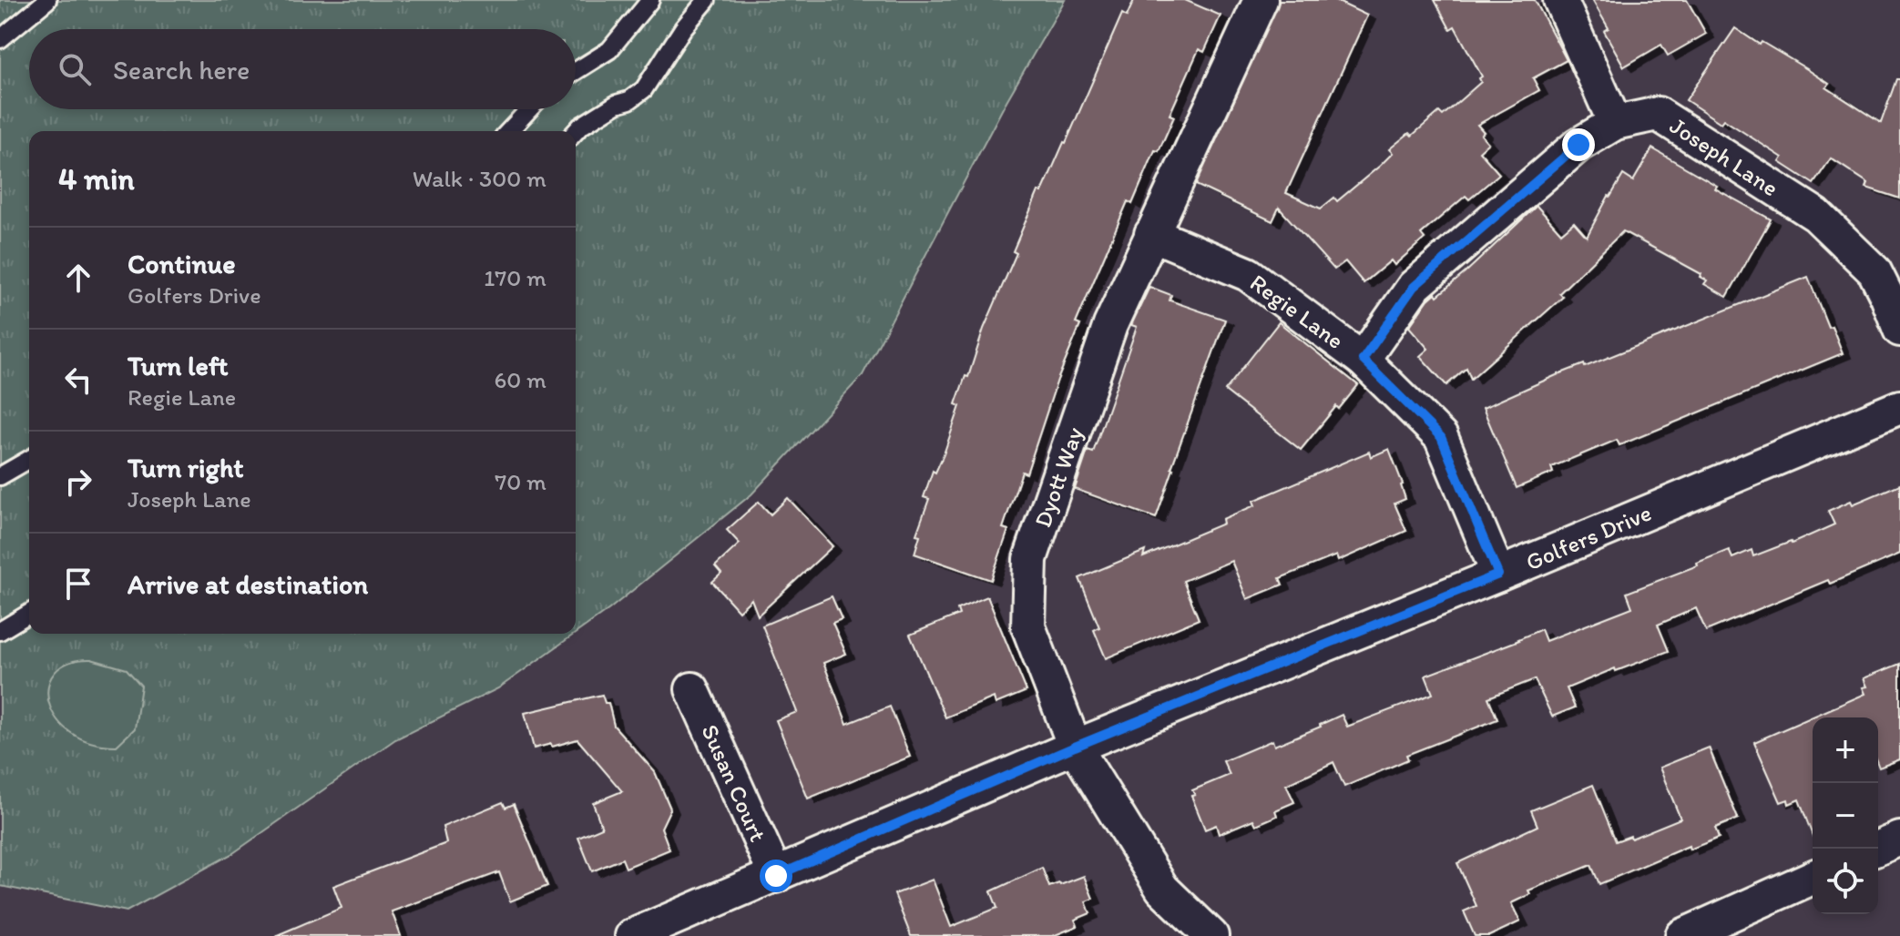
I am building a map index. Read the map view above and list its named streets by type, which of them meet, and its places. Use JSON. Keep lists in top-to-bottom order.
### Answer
{
  "streets": {
    "street": [
      "Joseph Lane",
      "Regie Lane",
      "Dyott Way",
      "Golfers Drive",
      "Susan Court"
    ]
  },
  "crossings": [
    ["Joseph Lane", "Regie Lane"],
    ["Regie Lane", "Dyott Way"],
    ["Regie Lane", "Golfers Drive"],
    ["Dyott Way", "Golfers Drive"],
    ["Golfers Drive", "Susan Court"]
  ],
  "page": {
    "search": "Search here",
    "heading": ["4 min", "Walk · 300 m"],
    "list": [
      ["Continue", "Golfers Drive", "170 m"],
      ["Turn left", "Regie Lane", "60 m"],
      ["Turn right", "Joseph Lane", "70 m"],
      "Arrive at destination"
    ],
    "map_buttons": ["+", "−"]
  }
}
